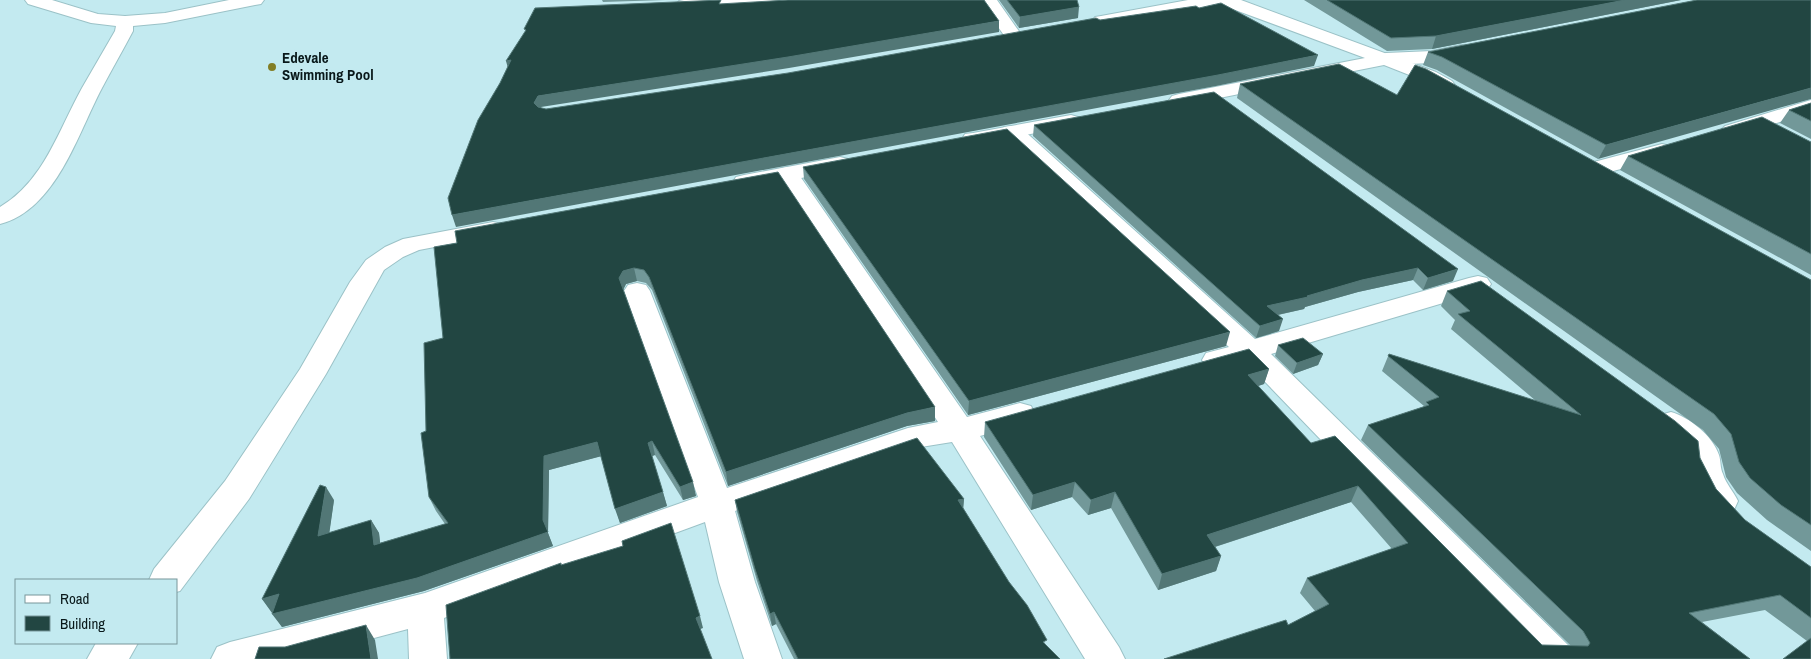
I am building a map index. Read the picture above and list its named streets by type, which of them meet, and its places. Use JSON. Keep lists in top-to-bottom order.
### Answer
{
  "places": ["Edevale Swimming Pool"],
  "legend": ["Road", "Building"]
}
